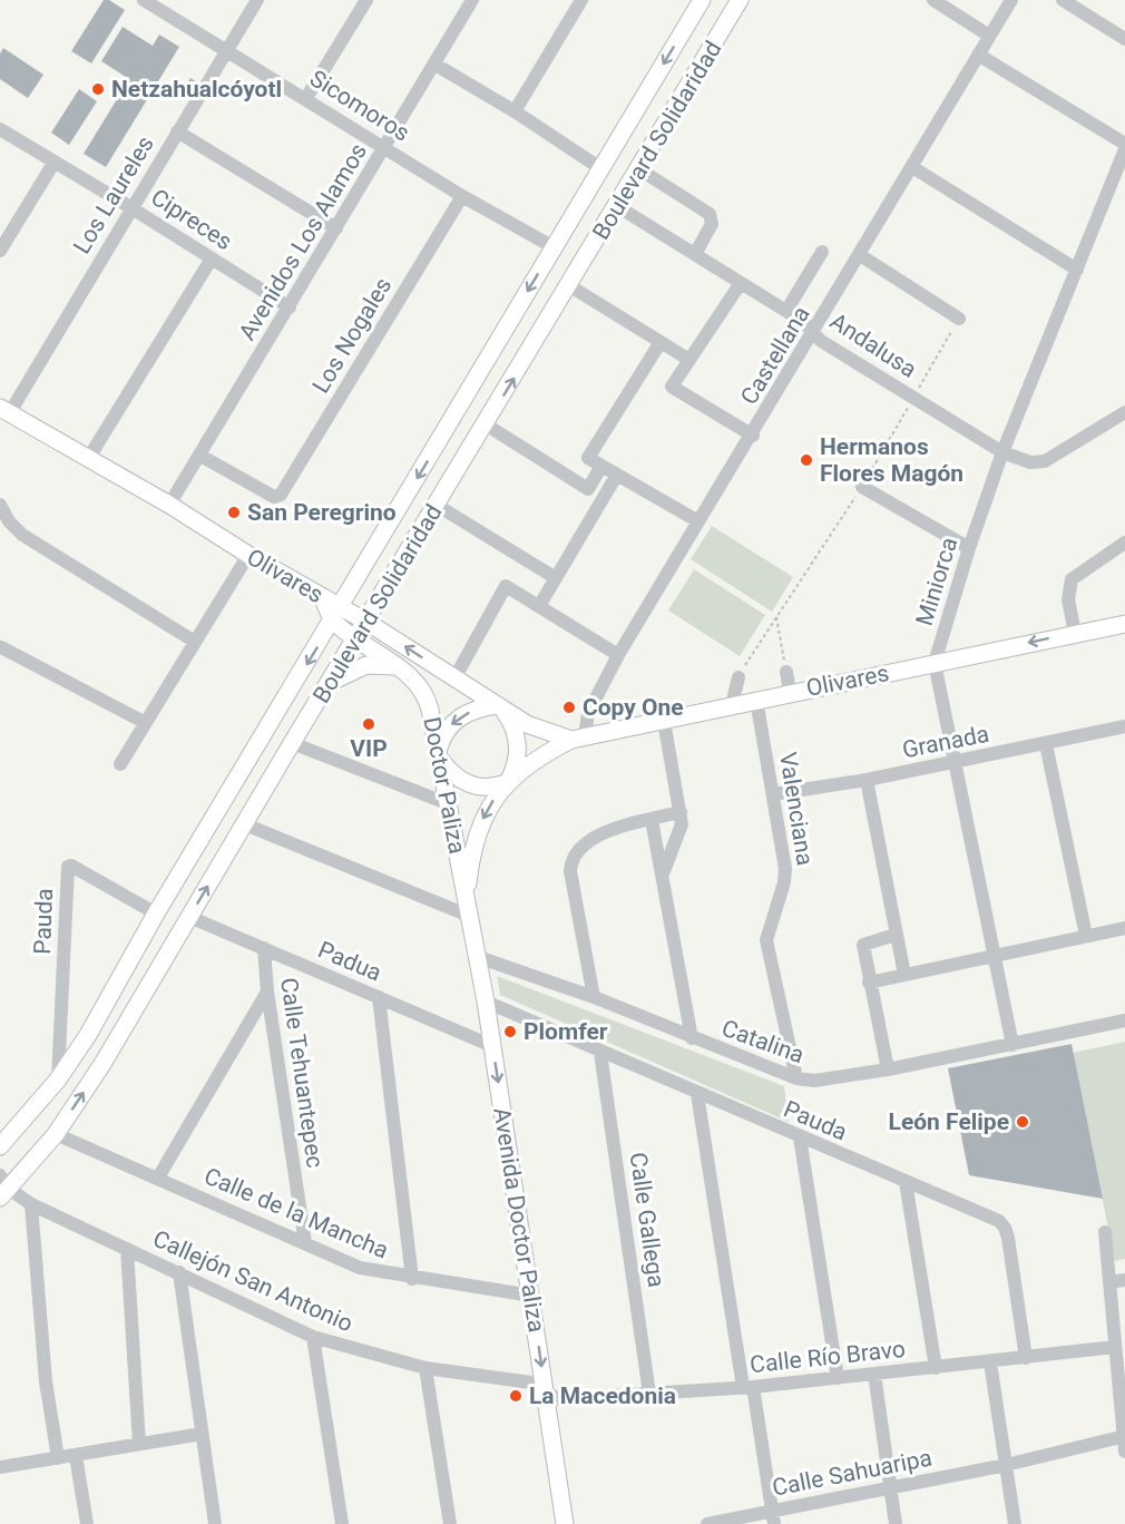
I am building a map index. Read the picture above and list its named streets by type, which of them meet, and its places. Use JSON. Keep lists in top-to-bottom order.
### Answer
{
  "streets": {
    "main road": [
      "Boulevard Solidaridad",
      "Olivares",
      "Doctor Paliza",
      "Avenida Doctor Paliza"
    ],
    "street": [
      "Sicomoros",
      "Los Laureles",
      "Cipreces",
      "Avenidos Los Alamos",
      "Los Nogales",
      "Andalusa",
      "Castellana",
      "Miniorca",
      "Granada",
      "Valenciana",
      "Pauda",
      "Padua",
      "Catalina",
      "Calle Tehuantepec",
      "Calle de la Mancha",
      "Calle Gallega",
      "Callejón San Antonio",
      "Calle Río Bravo",
      "Calle Sahuaripa"
    ]
  },
  "crossings": [
    ["Sicomoros", "Boulevard Solidaridad"],
    ["Sicomoros", "Los Laureles"],
    ["Sicomoros", "Avenidos Los Alamos"],
    ["Sicomoros", "Los Nogales"],
    ["Boulevard Solidaridad", "Andalusa"],
    ["Boulevard Solidaridad", "Olivares"],
    ["Boulevard Solidaridad", "Doctor Paliza"],
    ["Boulevard Solidaridad", "Pauda"],
    ["Boulevard Solidaridad", "Padua"],
    ["Boulevard Solidaridad", "Calle de la Mancha"],
    ["Boulevard Solidaridad", "Callejón San Antonio"],
    ["Los Laureles", "Cipreces"],
    ["Los Laureles", "Olivares"],
    ["Cipreces", "Avenidos Los Alamos"],
    ["Avenidos Los Alamos", "Los Nogales"],
    ["Avenidos Los Alamos", "Olivares"],
    ["Andalusa", "Castellana"],
    ["Andalusa", "Miniorca"],
    ["Castellana", "Olivares"],
    ["Olivares", "Miniorca"],
    ["Olivares", "Doctor Paliza"],
    ["Olivares", "Valenciana"],
    ["Olivares", "Avenida Doctor Paliza"],
    ["Miniorca", "Granada"],
    ["Miniorca", "Catalina"],
    ["Granada", "Valenciana"],
    ["Doctor Paliza", "Avenida Doctor Paliza"],
    ["Valenciana", "Catalina"],
    ["Pauda", "Avenida Doctor Paliza"],
    ["Pauda", "Calle Gallega"],
    ["Pauda", "Calle Río Bravo"],
    ["Padua", "Calle Tehuantepec"],
    ["Padua", "Avenida Doctor Paliza"],
    ["Catalina", "Avenida Doctor Paliza"],
    ["Calle Tehuantepec", "Calle de la Mancha"],
    ["Calle de la Mancha", "Avenida Doctor Paliza"],
    ["Avenida Doctor Paliza", "Callejón San Antonio"],
    ["Avenida Doctor Paliza", "Calle Río Bravo"],
    ["Calle Gallega", "Calle Río Bravo"],
    ["Callejón San Antonio", "Calle Río Bravo"]
  ],
  "one_way": ["Avenida Doctor Paliza"],
  "places": [
    "Netzahualcóyotl",
    "Hermanos Flores Magón",
    "San Peregrino",
    "Copy One",
    "VIP",
    "Plomfer",
    "León Felipe",
    "La Macedonia"
  ]
}
